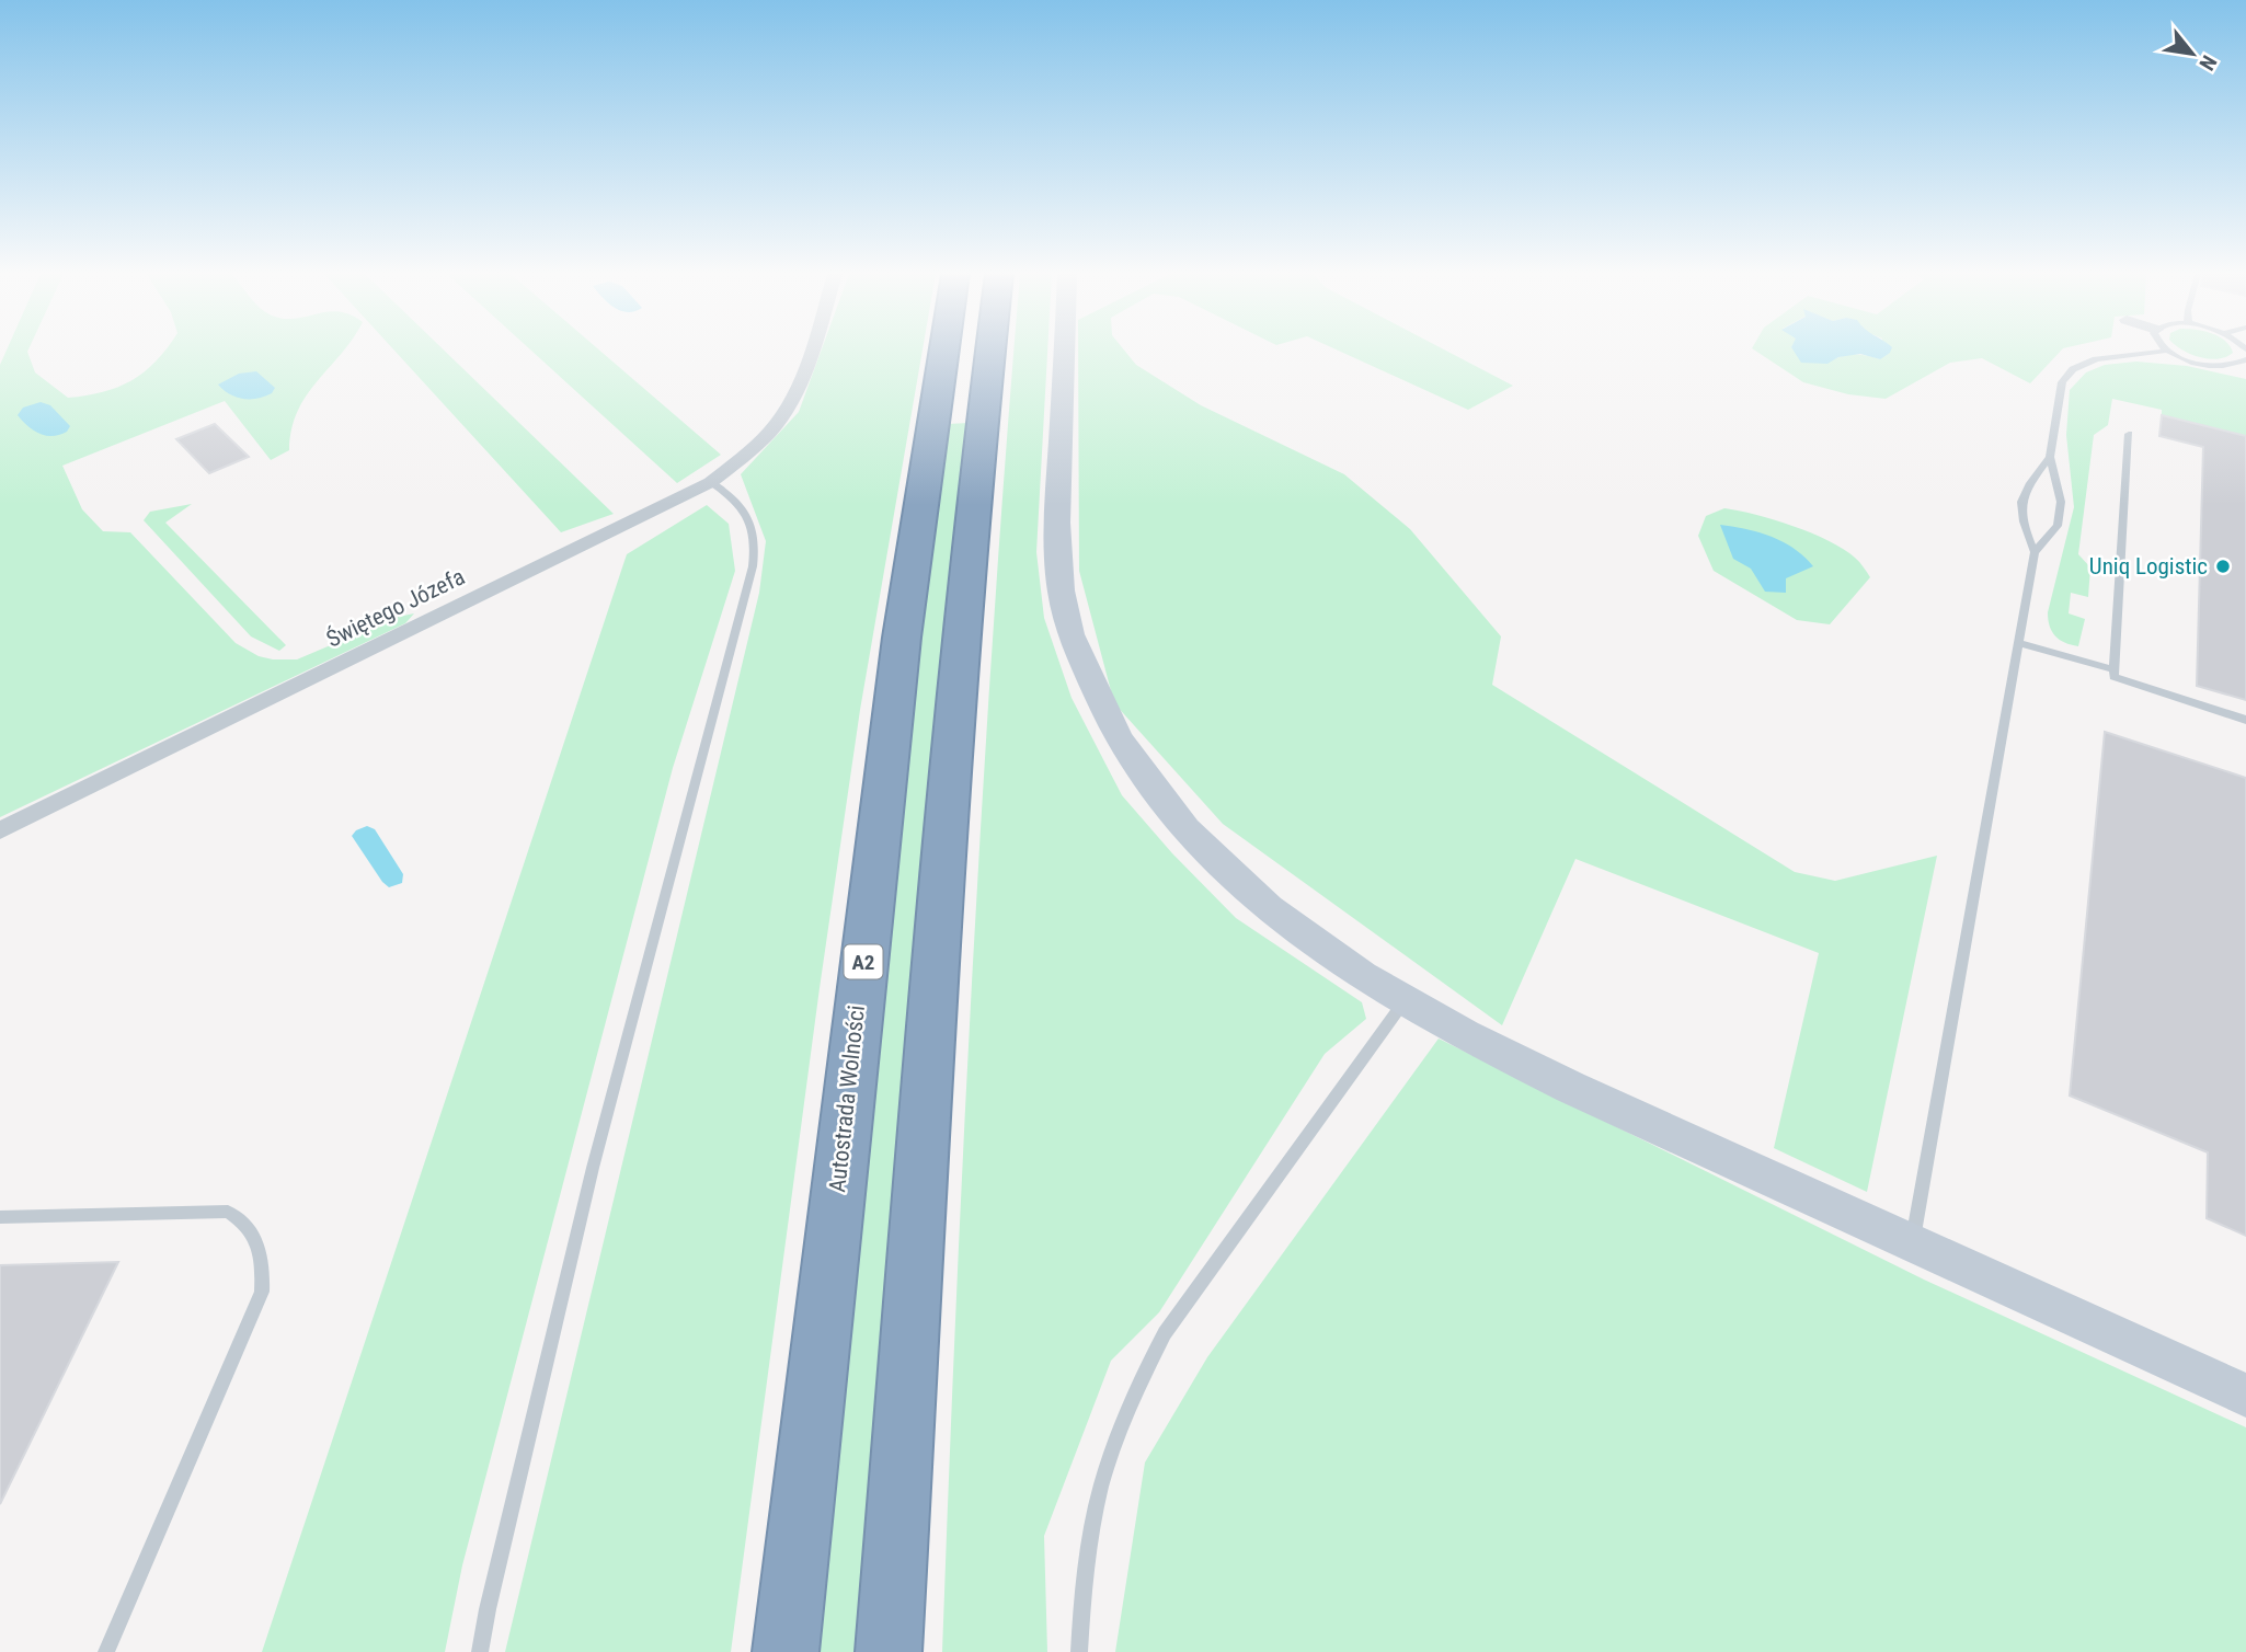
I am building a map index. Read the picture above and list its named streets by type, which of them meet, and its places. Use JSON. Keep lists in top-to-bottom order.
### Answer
{
  "streets": {
    "highway": ["A2", "Autostrada Wolności"],
    "street": ["Świętego Józefa"]
  },
  "places": ["Uniq Logistic"],
  "north": "bottom right"
}
